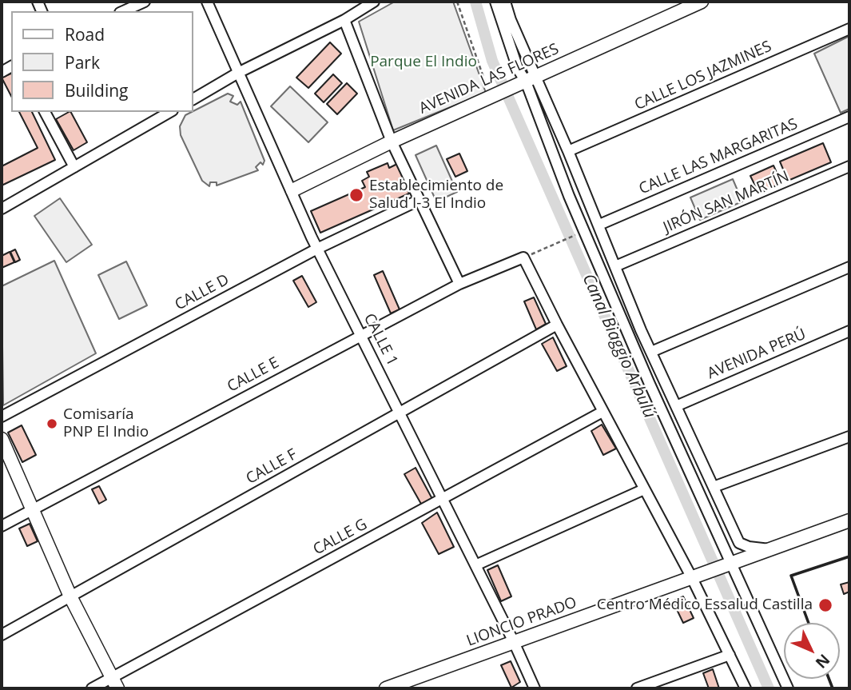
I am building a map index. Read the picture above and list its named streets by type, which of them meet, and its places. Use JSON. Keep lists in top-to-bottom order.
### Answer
{
  "streets": {
    "street": [
      "CALLE LOS JAZMINES",
      "AVENIDA LAS FLORES",
      "CALLE LAS MARGARITAS",
      "JIRÓN SAN MARTÍN",
      "CALLE D",
      "CALLE 1",
      "AVENIDA PERÚ",
      "CALLE E",
      "CALLE F",
      "CALLE G",
      "LIONCIO PRADO"
    ]
  },
  "crossings": [
    ["AVENIDA LAS FLORES", "CALLE 1"],
    ["CALLE D", "CALLE 1"],
    ["CALLE 1", "CALLE E"],
    ["CALLE 1", "CALLE F"],
    ["CALLE 1", "CALLE G"],
    ["CALLE 1", "LIONCIO PRADO"]
  ],
  "water": ["Canal Biaggio Arbulú"],
  "parks": ["Parque El Indio"],
  "places": ["Establecimiento de Salud I-3 El Indio", "Comisaría PNP El Indio", "Centro Médico Essalud Castilla"],
  "legend": ["Road", "Park", "Building"],
  "north": "bottom right"
}
